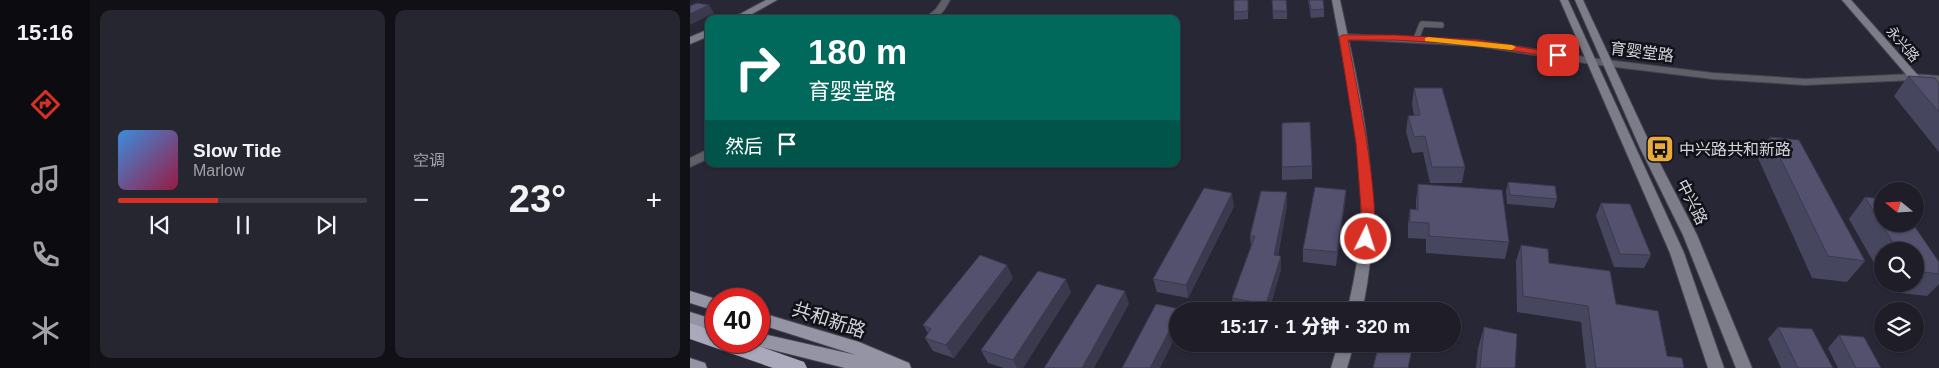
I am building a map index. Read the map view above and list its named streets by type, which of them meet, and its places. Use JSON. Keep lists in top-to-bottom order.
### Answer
{
  "streets": {
    "main road": ["永兴路", "中兴路", "共和新路"],
    "street": ["育婴堂路"]
  },
  "crossings": [
    ["永兴路", "育婴堂路"],
    ["育婴堂路", "中兴路"]
  ],
  "places": {
    "bus stop": ["中兴路共和新路"]
  },
  "north": "left",
  "page": {
    "tabs": "15:16",
    "tile": "空调",
    "turn": ["180 m", "育婴堂路"],
    "then": "然后",
    "song": ["Slow Tide", "Marlow"],
    "heat": ["−", "23°", "+"],
    "limit": "40",
    "trip": "15:17 · 1 分钟 · 320 m"
  }
}
